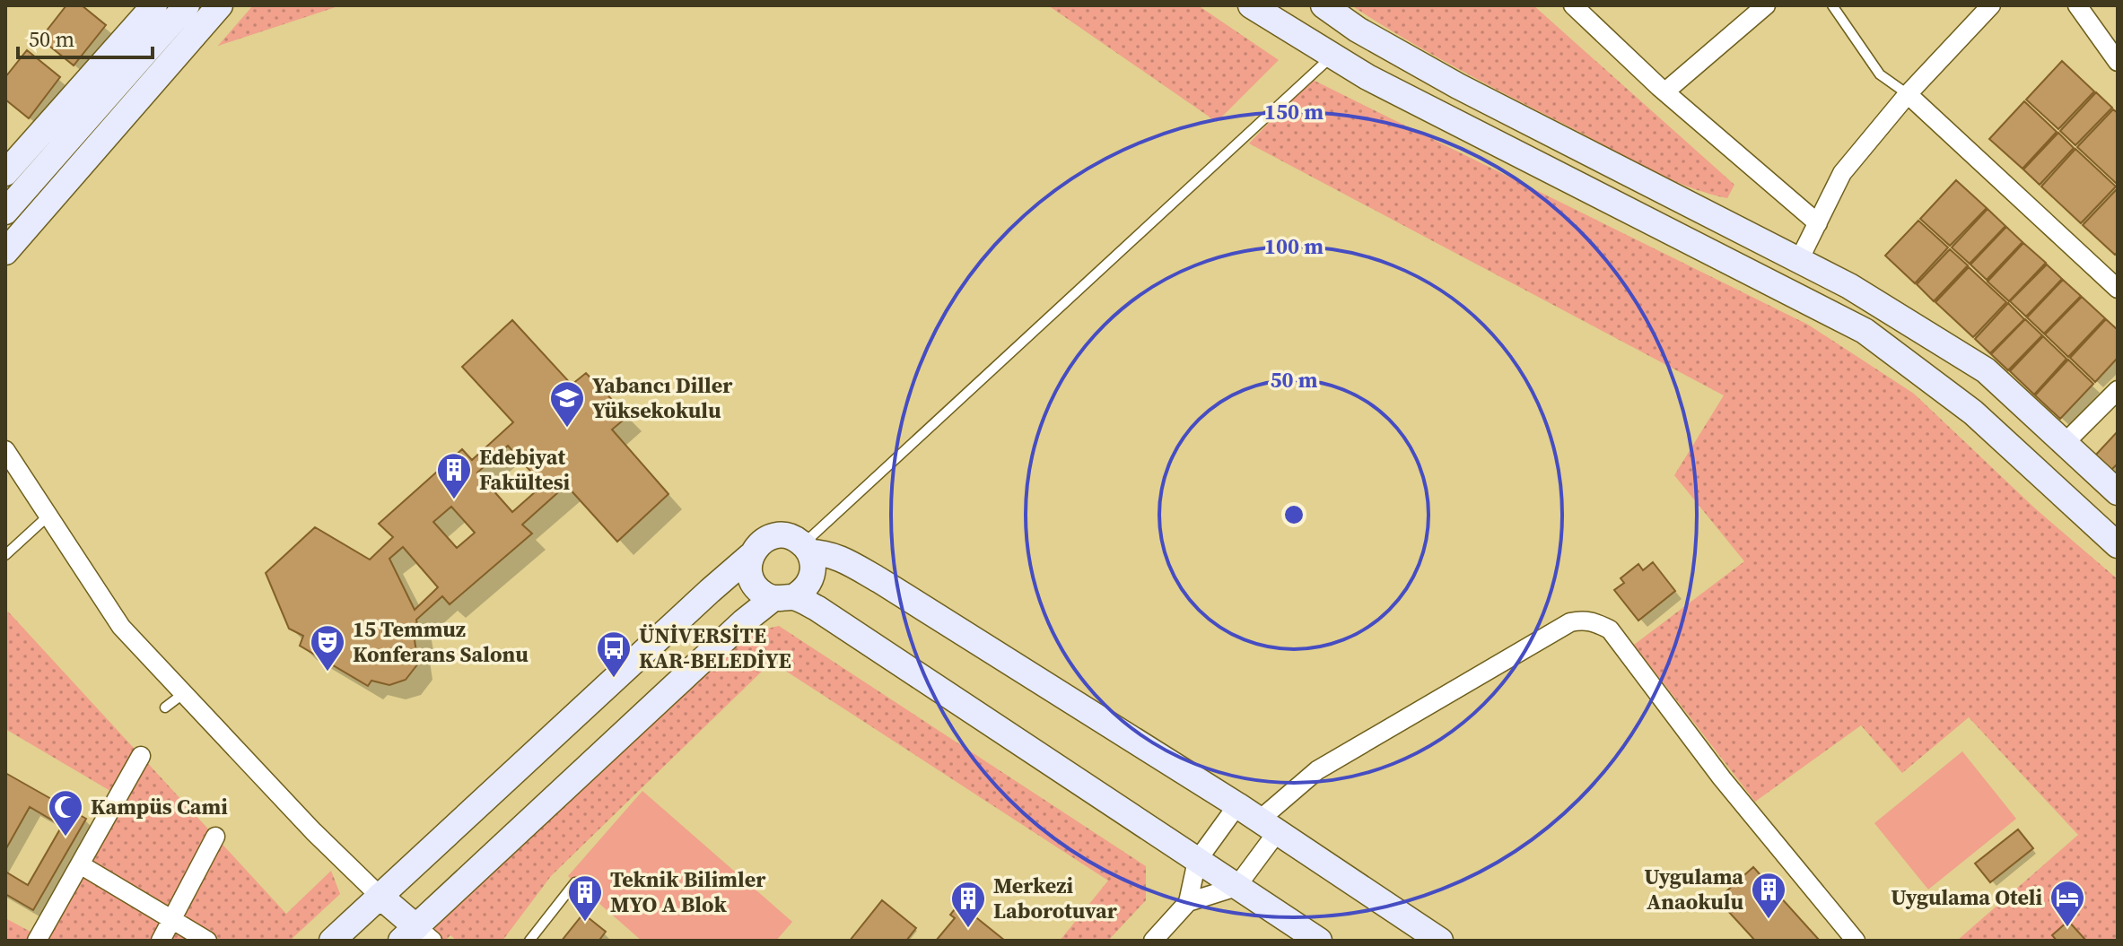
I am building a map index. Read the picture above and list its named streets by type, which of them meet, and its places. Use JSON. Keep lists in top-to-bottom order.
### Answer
{
  "places": {
    "school or university": ["Yabancı Diller Yüksekokulu"],
    "building": [
      "Edebiyat Fakültesi",
      "Uygulama Anaokulu",
      "Teknik Bilimler MYO A Blok",
      "Merkezi Laborotuvar"
    ],
    "theatre": ["15 Temmuz Konferans Salonu"],
    "bus stop": ["ÜNİVERSİTE KAR-BELEDİYE"],
    "mosque": ["Kampüs Cami"],
    "hotel": ["Uygulama Oteli"]
  },
  "scale_bar": "50 m",
  "rings": ["150 m", "100 m", "50 m"]
}
